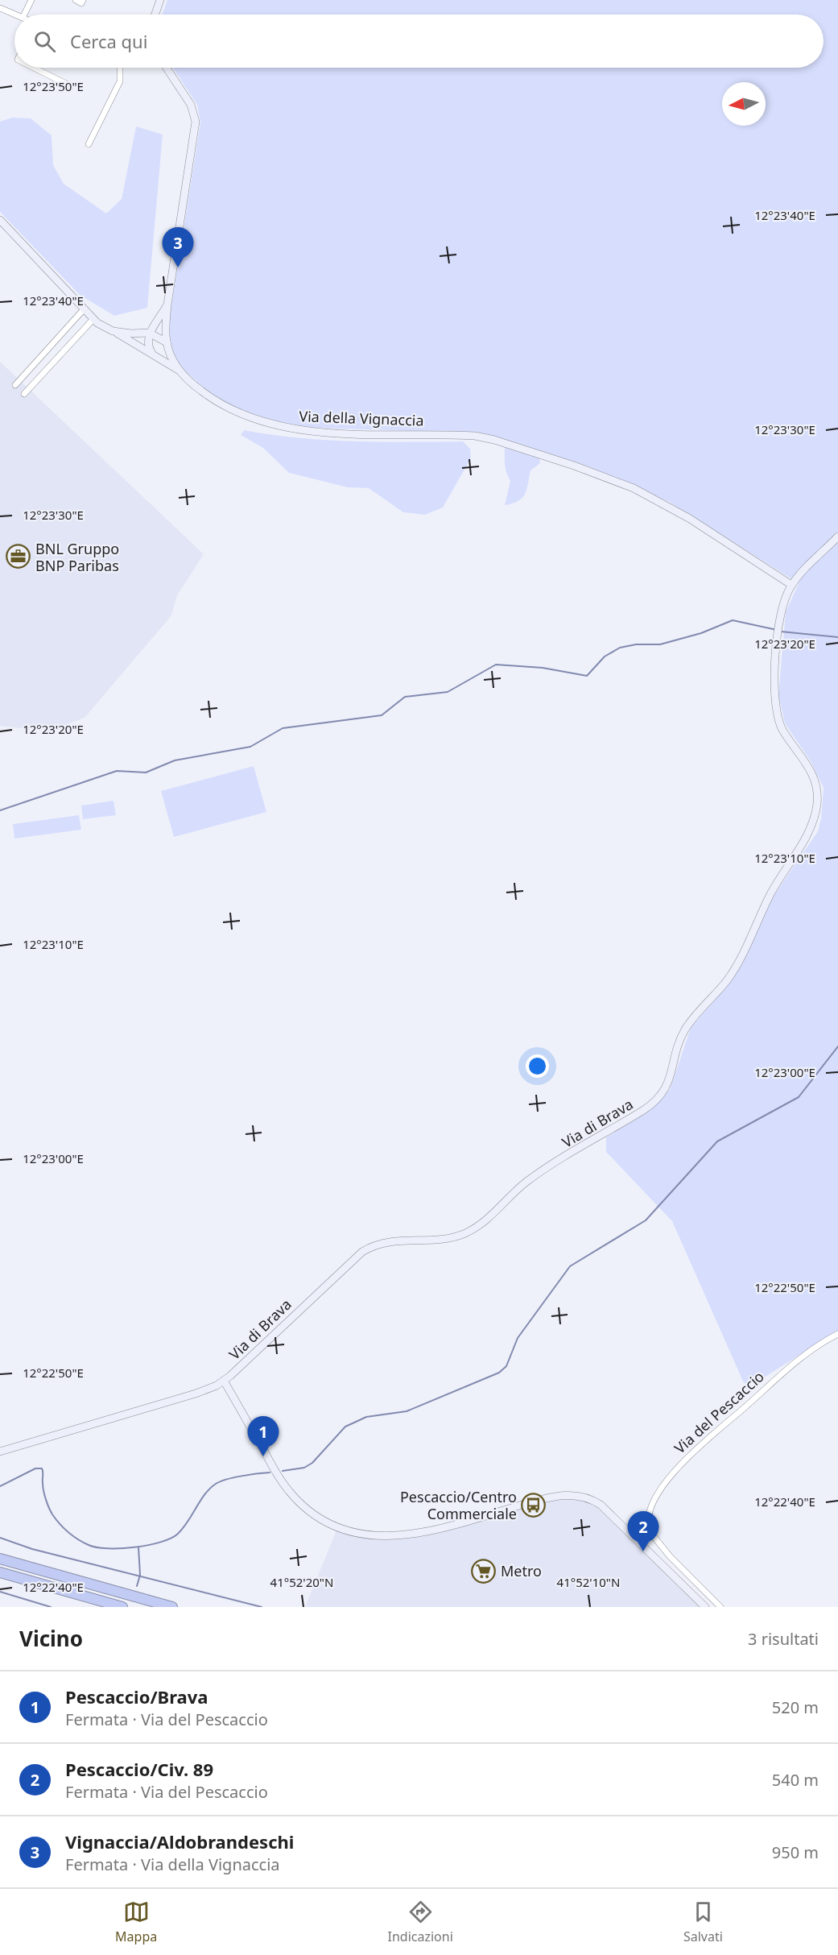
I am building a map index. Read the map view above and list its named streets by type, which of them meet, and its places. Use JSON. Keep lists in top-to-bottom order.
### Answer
{
  "streets": {
    "street": ["Via della Vignaccia", "Via di Brava", "Via del Pescaccio"]
  },
  "crossings": [
    ["Via della Vignaccia", "Via di Brava"]
  ],
  "places": {
    "office": ["BNL Gruppo BNP Paribas"],
    "bus stop": ["Pescaccio/Centro Commerciale"],
    "supermarket": ["Metro"]
  },
  "north": "left",
  "page": {
    "search": "Cerca qui",
    "pins": ["3", "1", "2"],
    "heading": ["Vicino", "3 risultati"],
    "list": [
      {
        "mark": "1",
        "name": "Pescaccio/Brava",
        "note": "Fermata · Via del Pescaccio",
        "value": "520 m"
      },
      {
        "mark": "2",
        "name": "Pescaccio/Civ. 89",
        "note": "Fermata · Via del Pescaccio",
        "value": "540 m"
      },
      {
        "mark": "3",
        "name": "Vignaccia/Aldobrandeschi",
        "note": "Fermata · Via della Vignaccia",
        "value": "950 m"
      }
    ],
    "nav": ["Mappa", "Indicazioni", "Salvati"]
  },
  "coordinates": [
    "12°23'50\"E",
    "12°23'40\"E",
    "12°23'30\"E",
    "12°23'20\"E",
    "12°23'10\"E",
    "12°23'00\"E",
    "12°22'50\"E",
    "12°22'40\"E",
    "41°52'20\"N",
    "41°52'10\"N"
  ]
}
